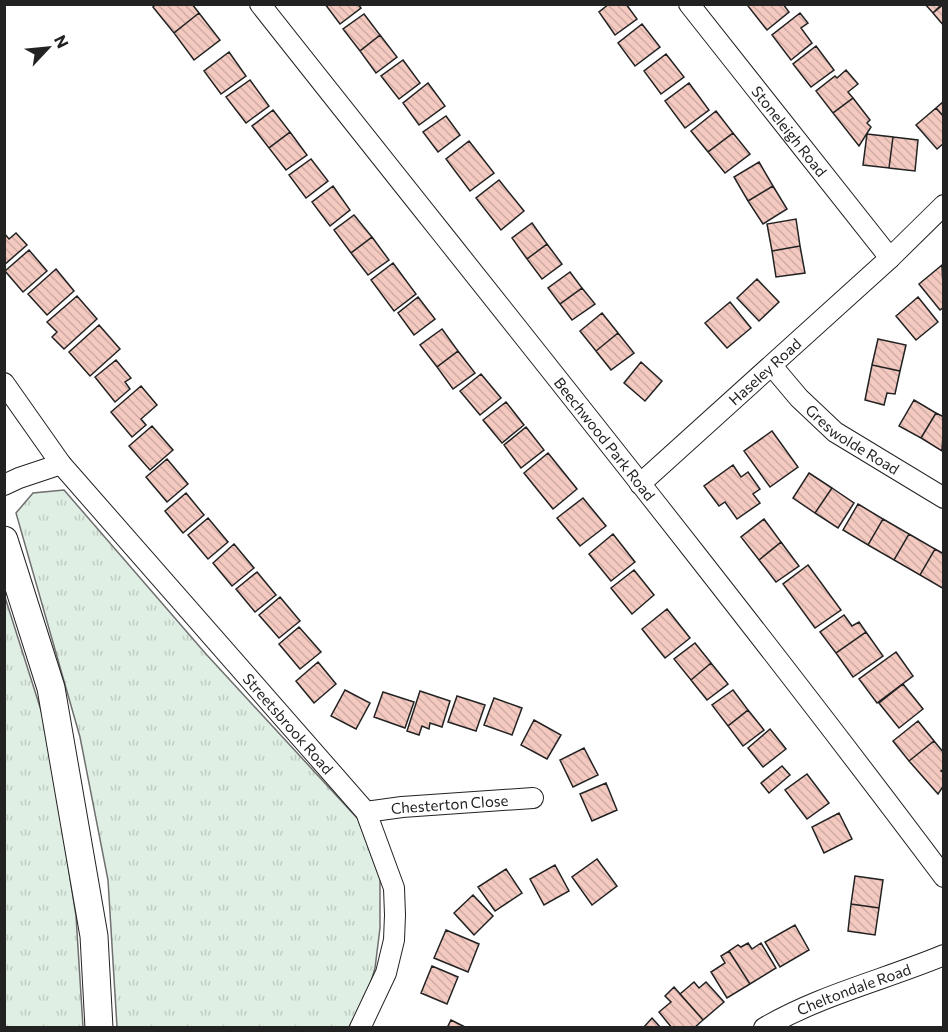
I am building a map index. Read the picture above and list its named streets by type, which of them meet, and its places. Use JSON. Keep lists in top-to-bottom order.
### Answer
{
  "streets": {
    "street": [
      "Stoneleigh Road",
      "Haseley Road",
      "Greswolde Road",
      "Beechwood Park Road",
      "Streetsbrook Road",
      "Chesterton Close",
      "Cheltondale Road"
    ]
  },
  "crossings": [
    ["Stoneleigh Road", "Haseley Road"],
    ["Haseley Road", "Greswolde Road"],
    ["Haseley Road", "Beechwood Park Road"],
    ["Streetsbrook Road", "Chesterton Close"]
  ],
  "north": "top right"
}
